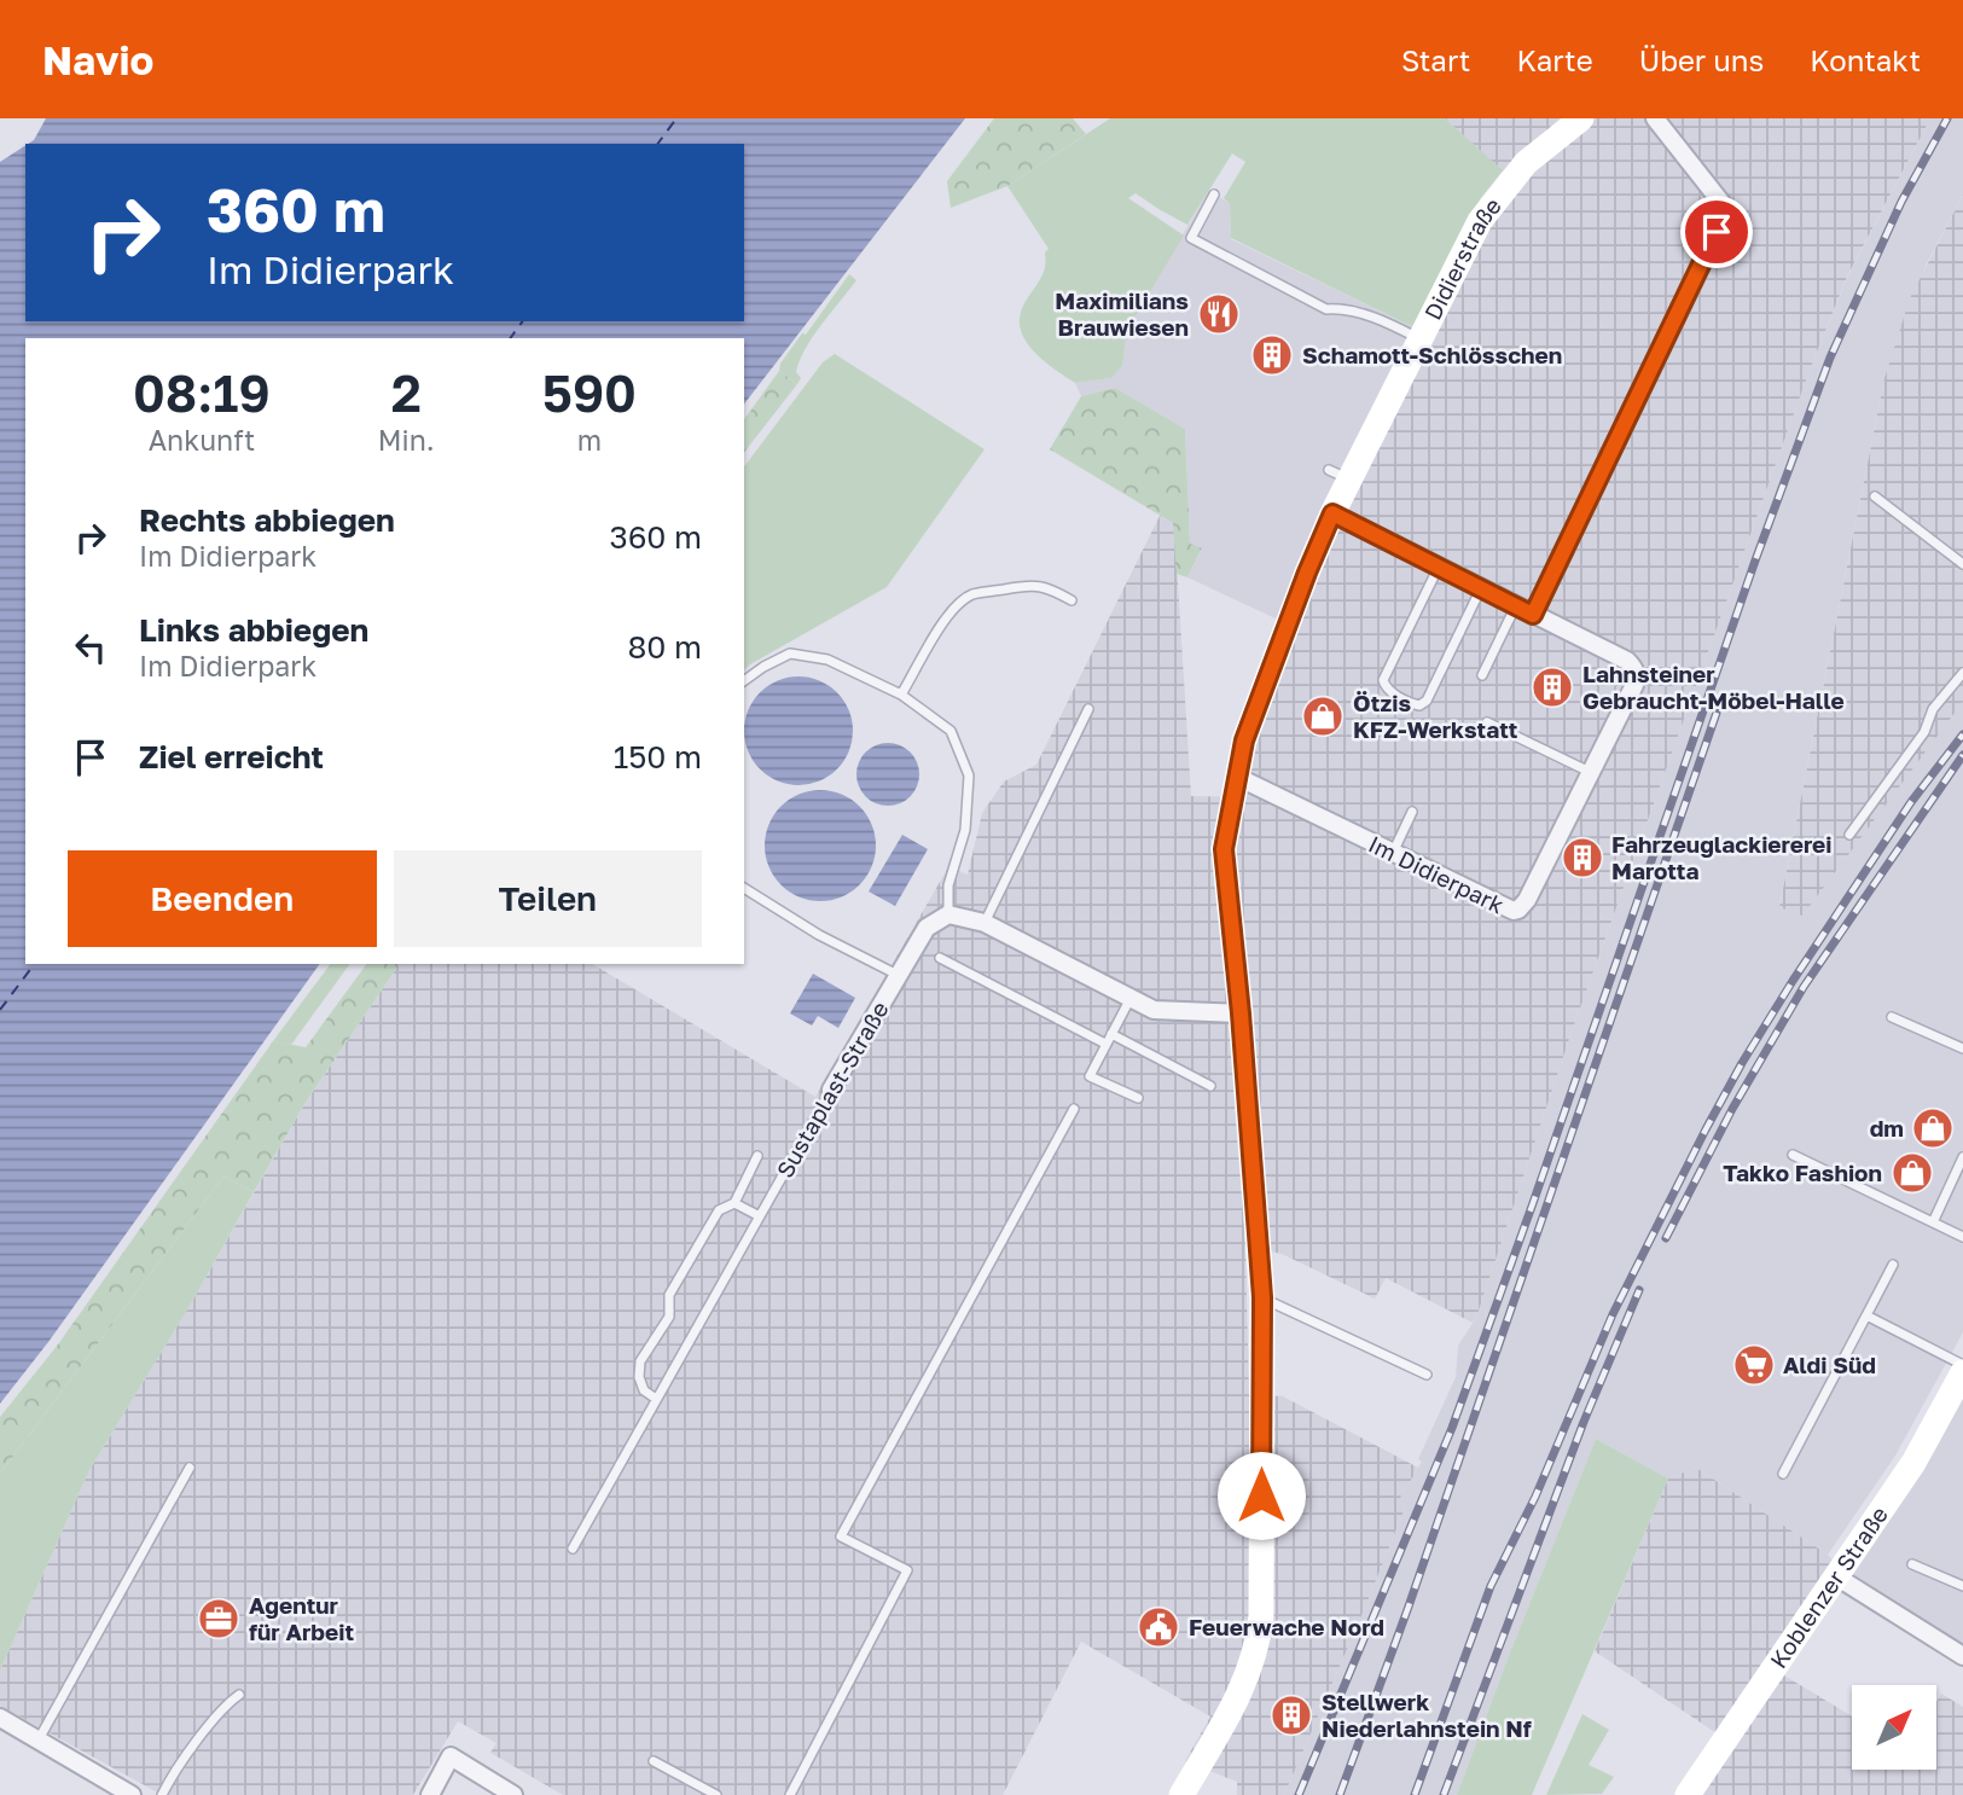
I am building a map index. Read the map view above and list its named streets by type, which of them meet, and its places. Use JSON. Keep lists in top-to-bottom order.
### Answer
{
  "streets": {
    "street": [
      "Didierstraße",
      "Im Didierpark",
      "Sustaplast-Straße",
      "Koblenzer Straße"
    ]
  },
  "crossings": [
    ["Didierstraße", "Im Didierpark"]
  ],
  "places": {
    "restaurant": ["Maximilians Brauwiesen"],
    "building": [
      "Schamott-Schlösschen",
      "Lahnsteiner Gebraucht-Möbel-Halle",
      "Fahrzeuglackiererei Marotta",
      "Stellwerk Niederlahnstein Nf"
    ],
    "shop": ["Ötzis KFZ-Werkstatt", "dm", "Takko Fashion"],
    "supermarket": ["Aldi Süd"],
    "office": ["Agentur für Arbeit"],
    "public building": ["Feuerwache Nord"]
  },
  "north": "top right",
  "page": {
    "header": "Navio",
    "nav": [
      "Start",
      "Karte",
      "Über uns",
      "Kontakt"
    ],
    "turn": ["360 m", "Im Didierpark"],
    "eta": [
      "08:19",
      "Ankunft",
      "2",
      "Min.",
      "590",
      "m"
    ],
    "list": [
      {
        "name": "Rechts abbiegen",
        "note": "Im Didierpark",
        "value": "360 m"
      },
      {
        "name": "Links abbiegen",
        "note": "Im Didierpark",
        "value": "80 m"
      },
      {
        "name": "Ziel erreicht",
        "value": "150 m"
      }
    ],
    "buttons": ["Beenden", "Teilen"]
  }
}
